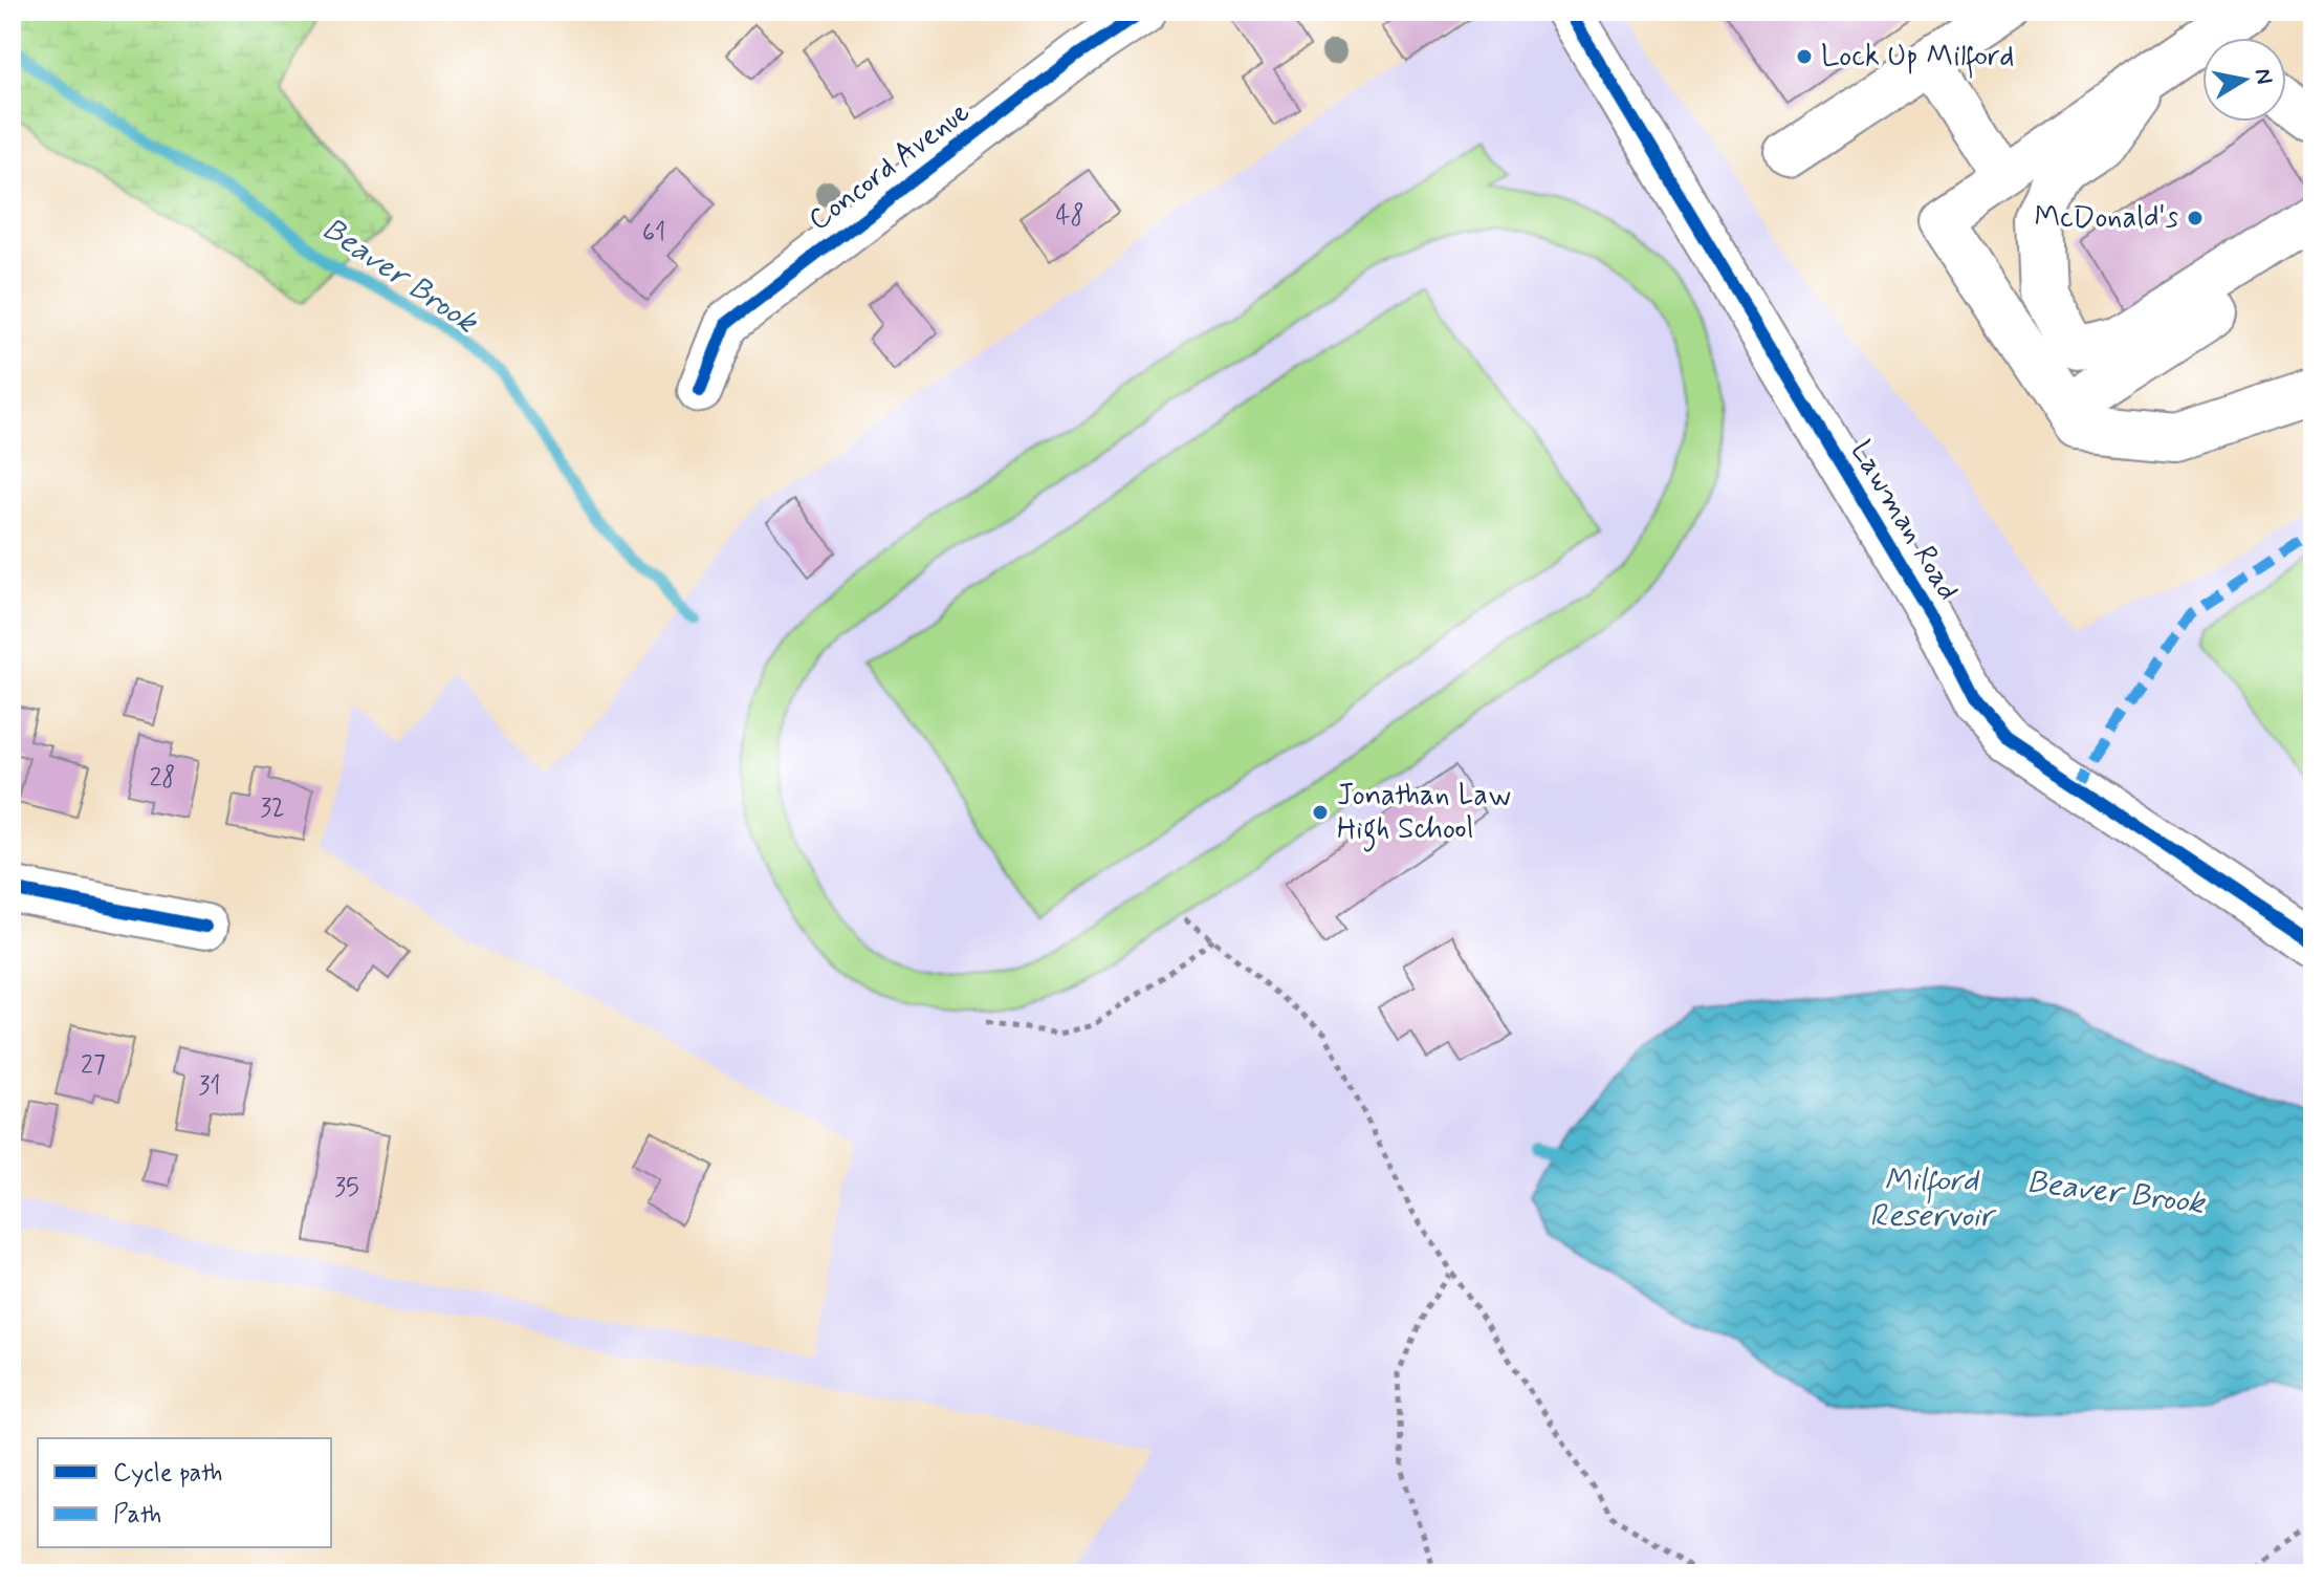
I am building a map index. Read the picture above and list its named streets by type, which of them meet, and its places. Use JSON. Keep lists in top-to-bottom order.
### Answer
{
  "streets": {
    "street": ["Concord Avenue", "Lawman Road"]
  },
  "water": ["Beaver Brook", "Milford Reservoir"],
  "places": ["Lock Up Milford", "McDonald's", "Jonathan Law High School"],
  "house_numbers": [
    "48",
    "61",
    "28",
    "32",
    "27",
    "31",
    "35"
  ],
  "legend": ["Cycle path", "Path"],
  "north": "right"
}
